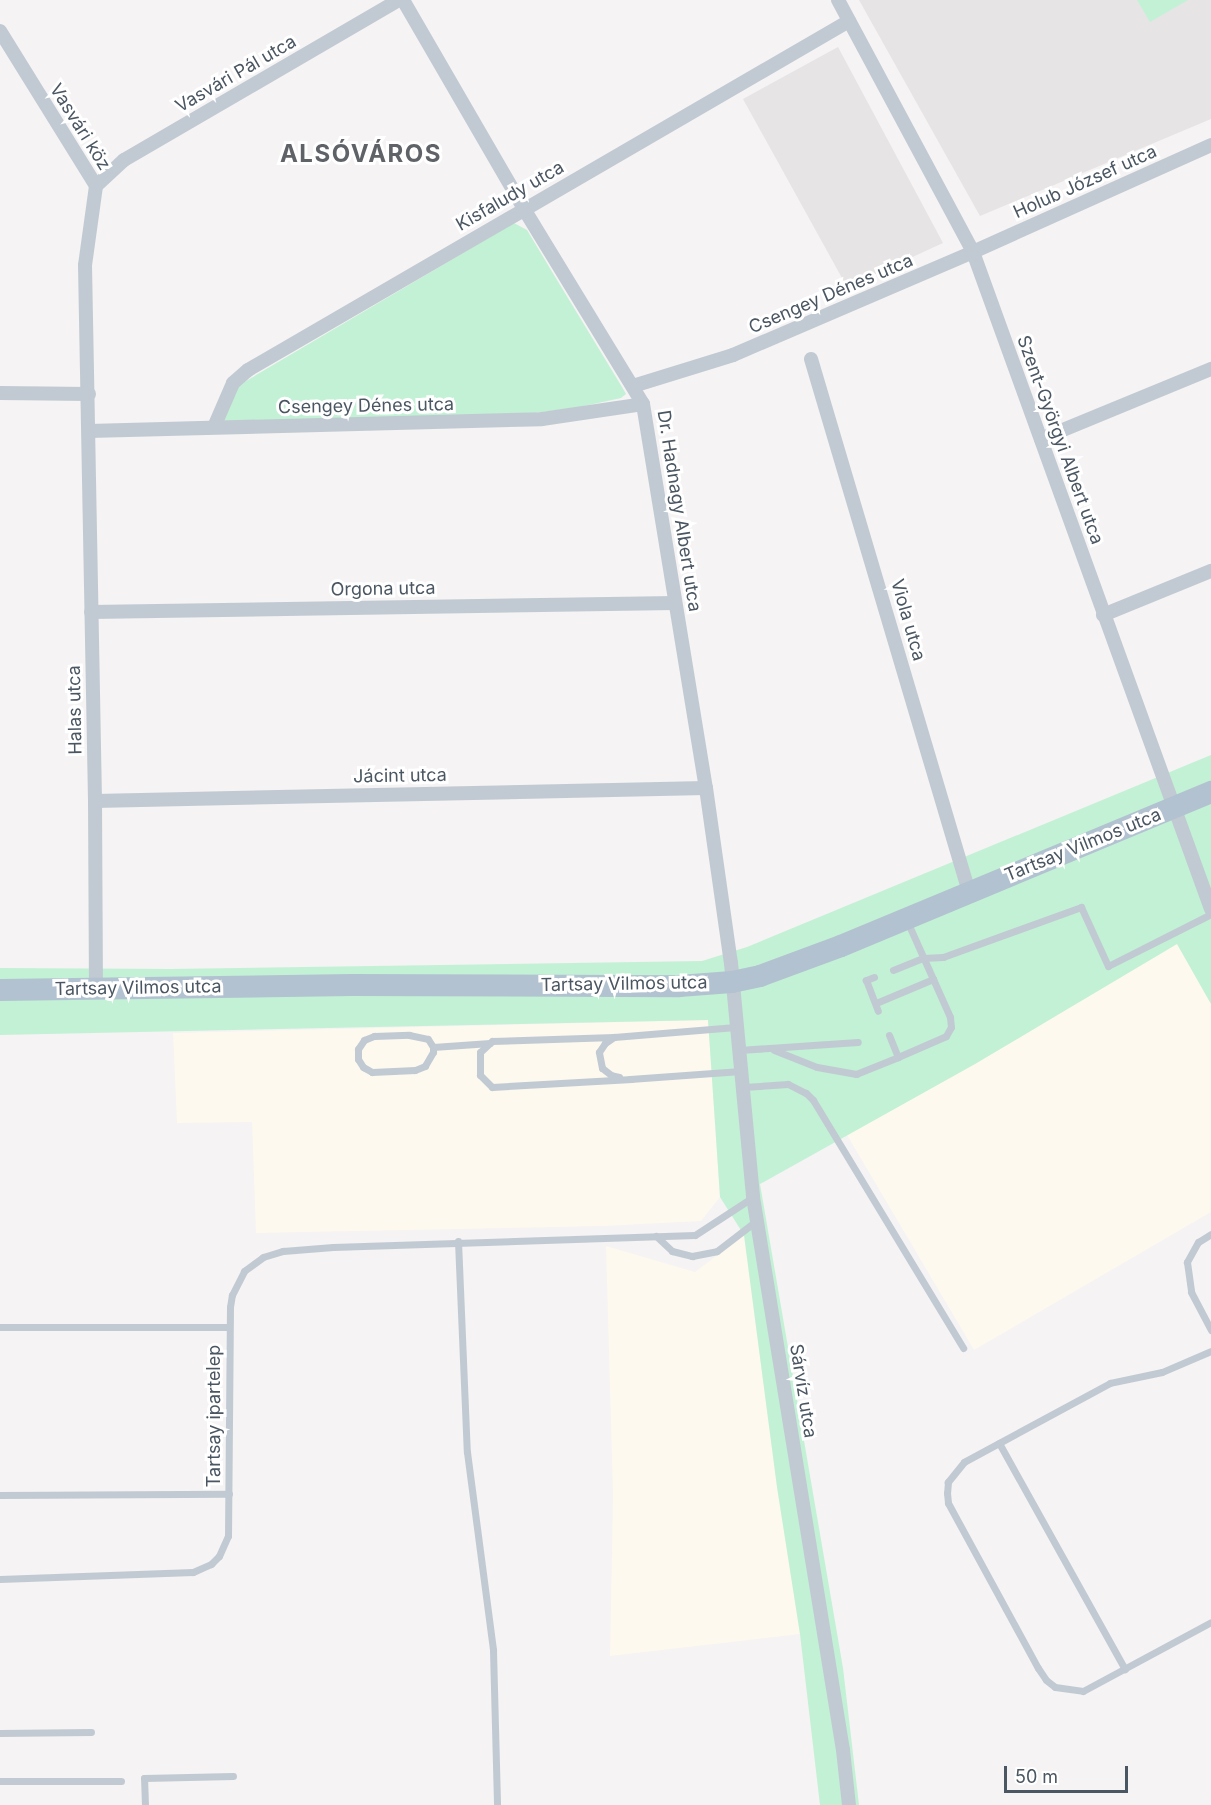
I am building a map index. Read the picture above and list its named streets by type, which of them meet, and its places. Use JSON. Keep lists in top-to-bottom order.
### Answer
{
  "streets": {
    "main road": ["Tartsay Vilmos utca"],
    "street": [
      "Vasvári Pál utca",
      "Vasvári köz",
      "Holub József utca",
      "Kisfaludy utca",
      "Csengey Dénes utca",
      "Szent-Györgyi Albert utca",
      "Dr. Hadnagy Albert utca",
      "Orgona utca",
      "Viola utca",
      "Halas utca",
      "Jácint utca",
      "Sárvíz utca"
    ],
    "lane": ["Tartsay ipartelep"]
  },
  "crossings": [
    ["Vasvári Pál utca", "Vasvári köz"],
    ["Vasvári Pál utca", "Dr. Hadnagy Albert utca"],
    ["Vasvári köz", "Csengey Dénes utca"],
    ["Vasvári köz", "Halas utca"],
    ["Holub József utca", "Csengey Dénes utca"],
    ["Holub József utca", "Szent-Györgyi Albert utca"],
    ["Kisfaludy utca", "Csengey Dénes utca"],
    ["Kisfaludy utca", "Szent-Györgyi Albert utca"],
    ["Kisfaludy utca", "Dr. Hadnagy Albert utca"],
    ["Csengey Dénes utca", "Szent-Györgyi Albert utca"],
    ["Csengey Dénes utca", "Dr. Hadnagy Albert utca"],
    ["Csengey Dénes utca", "Halas utca"],
    ["Szent-Györgyi Albert utca", "Tartsay Vilmos utca"],
    ["Dr. Hadnagy Albert utca", "Orgona utca"],
    ["Dr. Hadnagy Albert utca", "Jácint utca"],
    ["Dr. Hadnagy Albert utca", "Tartsay Vilmos utca"],
    ["Dr. Hadnagy Albert utca", "Sárvíz utca"],
    ["Orgona utca", "Halas utca"],
    ["Viola utca", "Tartsay Vilmos utca"],
    ["Halas utca", "Jácint utca"],
    ["Halas utca", "Tartsay Vilmos utca"],
    ["Tartsay Vilmos utca", "Sárvíz utca"],
    ["Sárvíz utca", "Tartsay ipartelep"]
  ],
  "districts": ["ALSÓVÁROS"],
  "scale_bar": "50 m"
}
